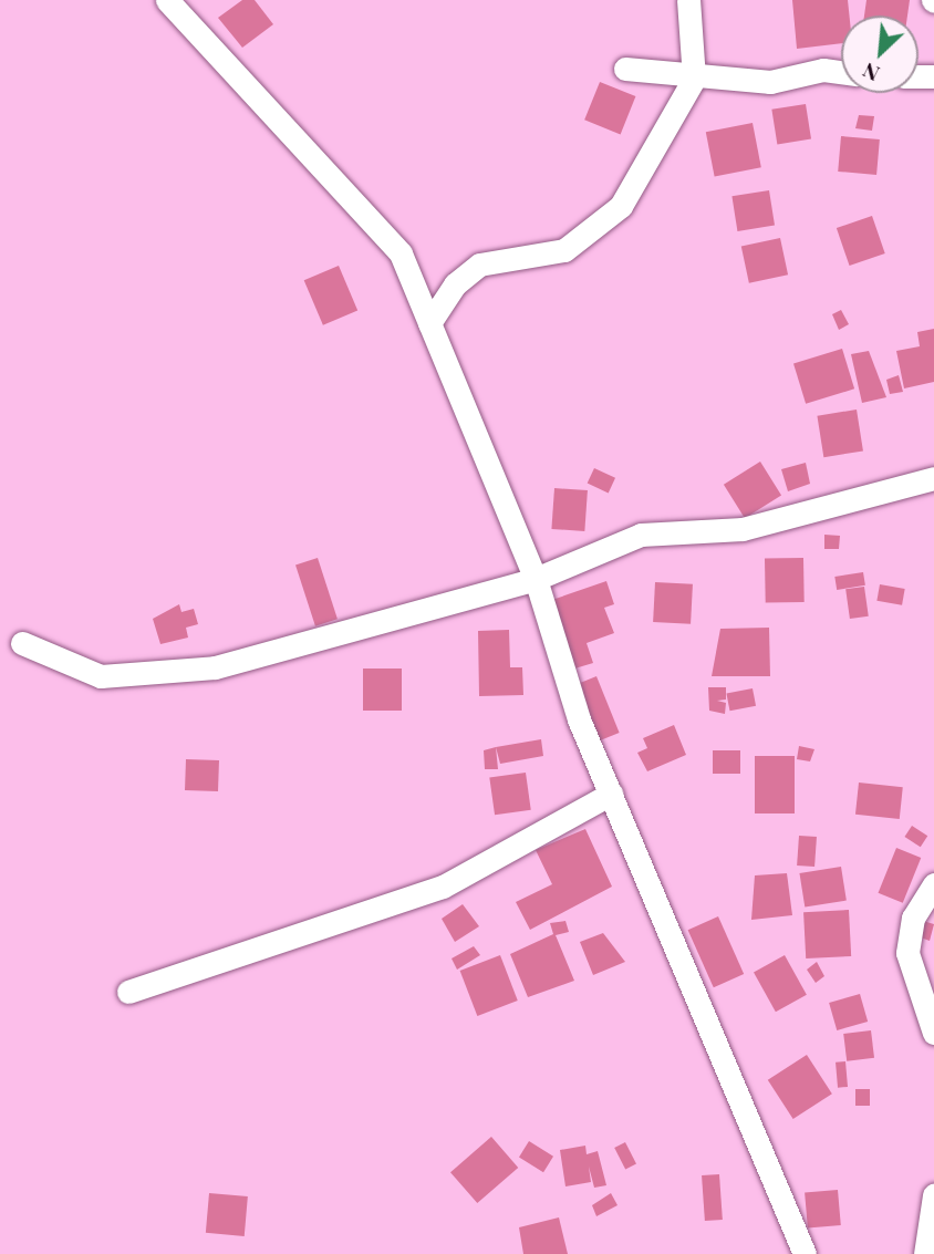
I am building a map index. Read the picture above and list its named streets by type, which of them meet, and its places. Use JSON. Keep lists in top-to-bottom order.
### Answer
{
  "north": "bottom left"
}
